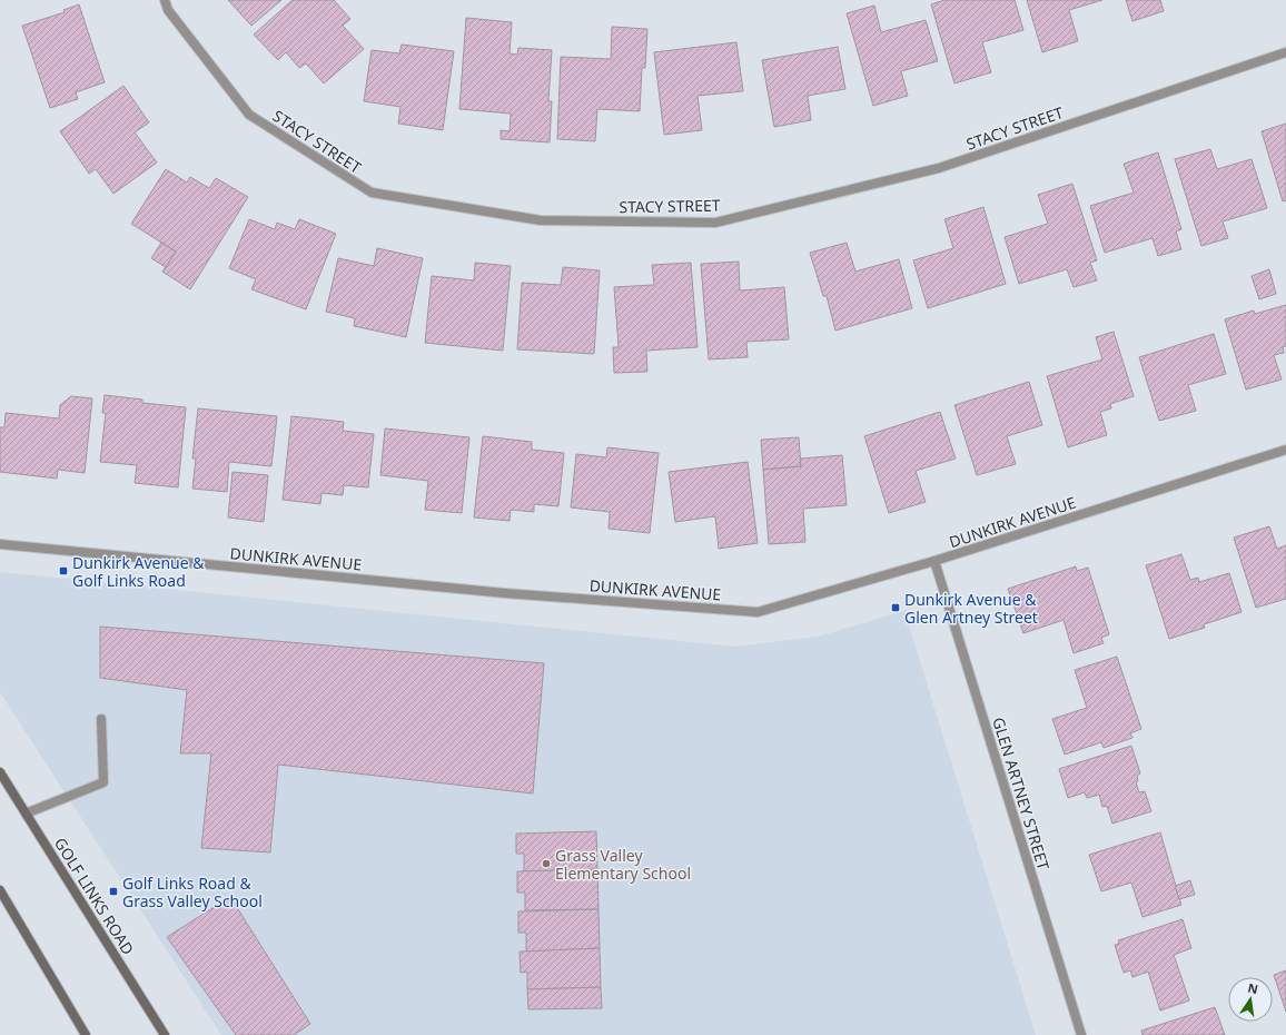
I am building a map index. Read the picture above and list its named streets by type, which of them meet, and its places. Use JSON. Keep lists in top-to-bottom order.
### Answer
{
  "streets": {
    "main road": ["GOLF LINKS ROAD"],
    "street": ["STACY STREET", "DUNKIRK AVENUE", "GLEN ARTNEY STREET"]
  },
  "crossings": [
    ["DUNKIRK AVENUE", "GLEN ARTNEY STREET"]
  ],
  "places": {
    "transit": ["Dunkirk Avenue & Golf Links Road", "Dunkirk Avenue & Glen Artney Street", "Golf Links Road & Grass Valley School"],
    "other": ["Grass Valley Elementary School"]
  },
  "north": "top"
}
